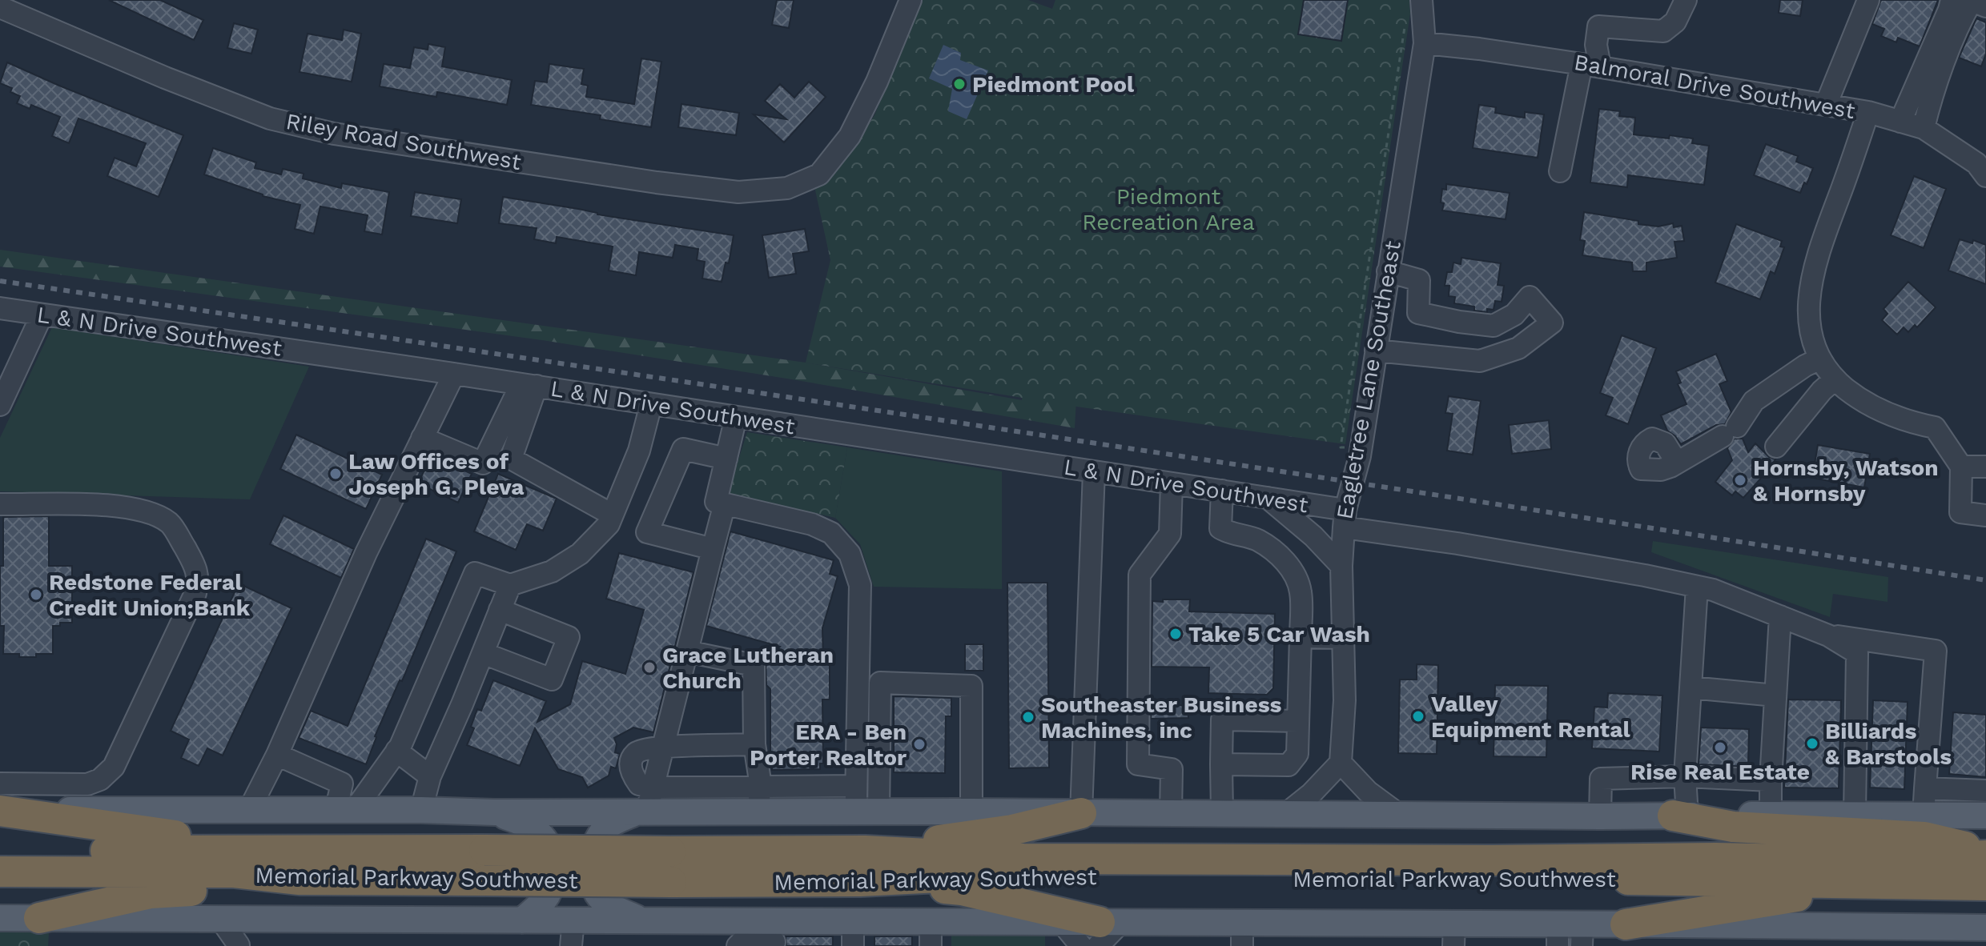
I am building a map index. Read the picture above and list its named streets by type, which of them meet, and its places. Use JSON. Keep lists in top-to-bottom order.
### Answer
{
  "streets": {
    "highway": ["Memorial Parkway Southwest"],
    "street": [
      "Balmoral Drive Southwest",
      "Riley Road Southwest",
      "L & N Drive Southwest",
      "Eagletree Lane Southeast"
    ]
  },
  "crossings": [
    ["Balmoral Drive Southwest", "Eagletree Lane Southeast"],
    ["L & N Drive Southwest", "Eagletree Lane Southeast"]
  ],
  "parks": ["Piedmont Recreation Area"],
  "places": [
    "Piedmont Pool",
    "Law Offices of Joseph G. Pleva",
    "Hornsby, Watson & Hornsby",
    "Redstone Federal Credit Union;Bank",
    "Take 5 Car Wash",
    "Grace Lutheran Church",
    "Valley Equipment Rental",
    "Southeaster Business Machines, inc",
    "Billiards & Barstools",
    "ERA - Ben Porter Realtor",
    "Rise Real Estate"
  ]
}
